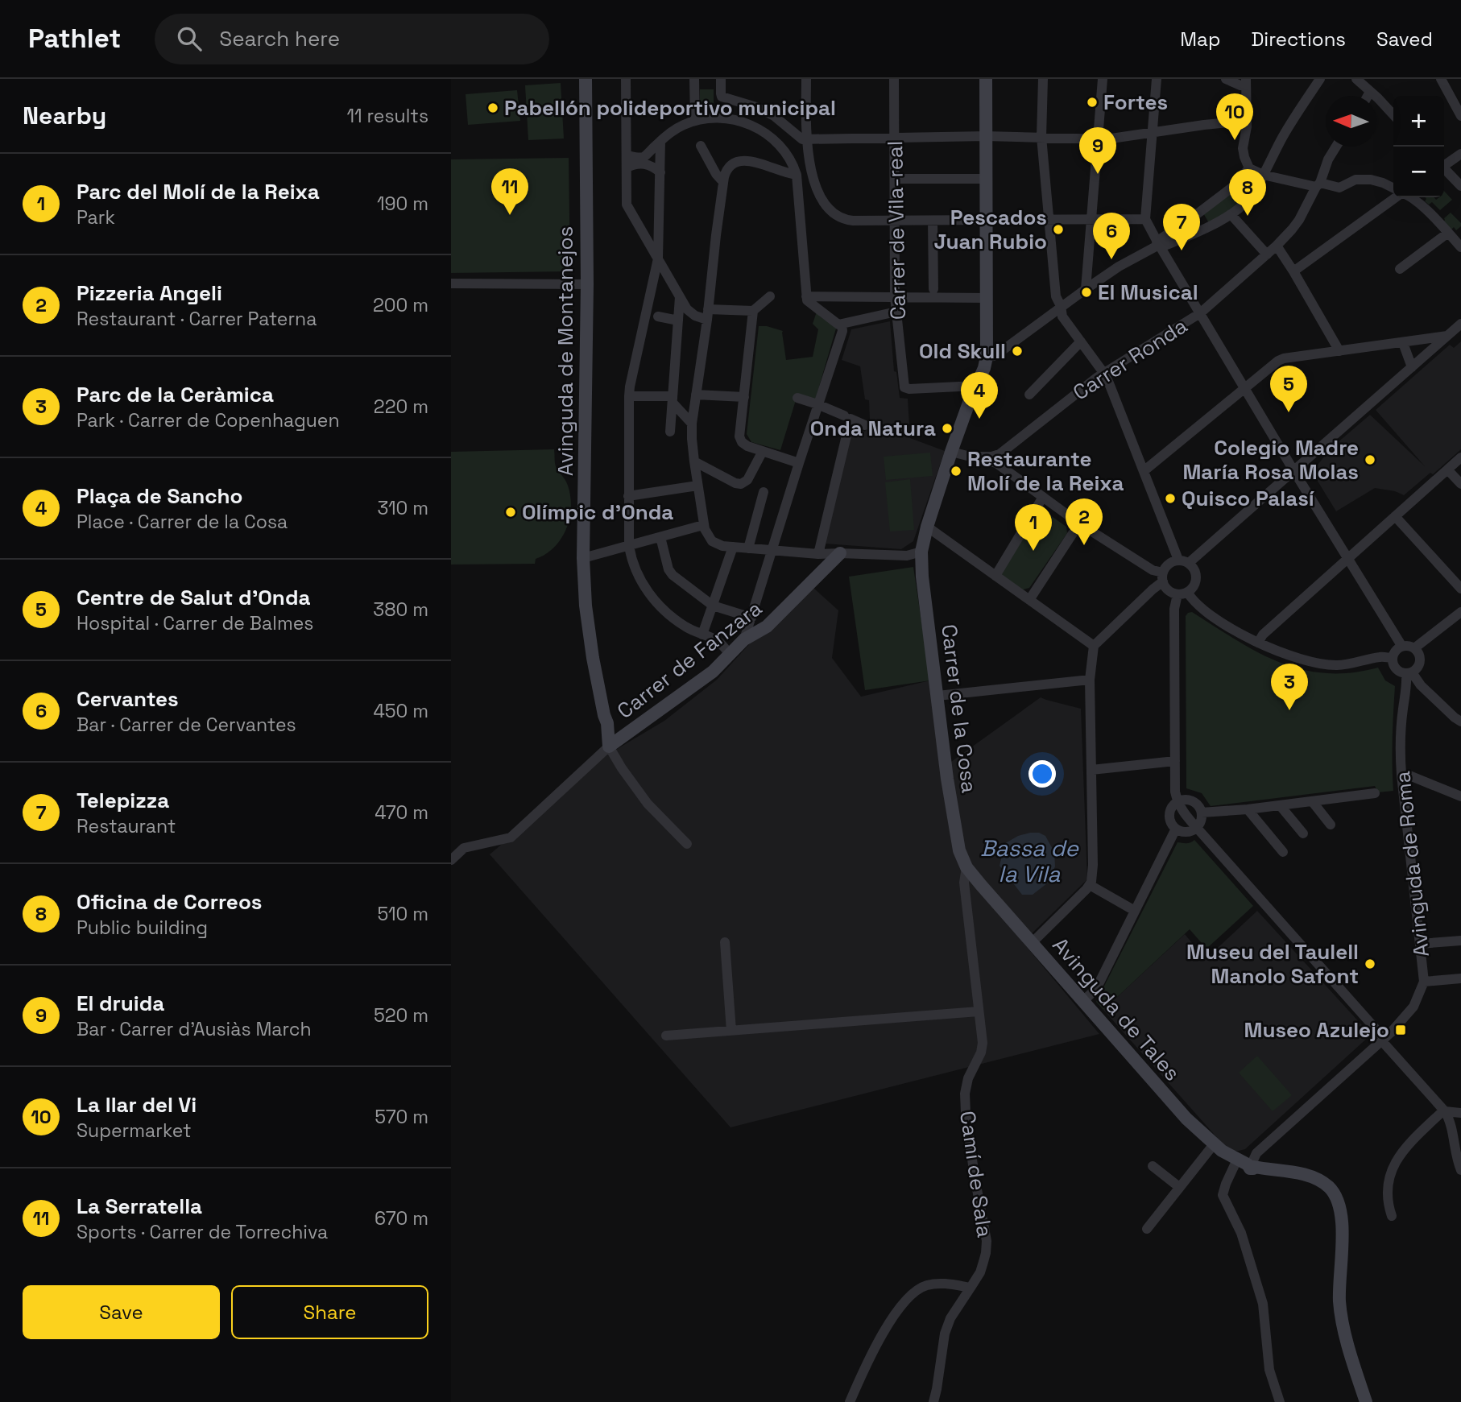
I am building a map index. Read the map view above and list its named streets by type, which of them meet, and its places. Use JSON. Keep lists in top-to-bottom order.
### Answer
{
  "streets": {
    "main road": [
      "Avinguda de Montanejos",
      "Carrer de Fanzara",
      "Carrer de la Cosa",
      "Avinguda de Tales"
    ],
    "street": [
      "Carrer de Vila-real",
      "Carrer Ronda",
      "Avinguda de Roma",
      "Camí de Sala"
    ]
  },
  "crossings": [
    ["Carrer de Vila-real", "Carrer de la Cosa"],
    ["Avinguda de Montanejos", "Carrer de Fanzara"],
    ["Carrer de la Cosa", "Avinguda de Tales"],
    ["Carrer de la Cosa", "Camí de Sala"],
    ["Avinguda de Roma", "Avinguda de Tales"]
  ],
  "water": ["Bassa de la Vila"],
  "places": {
    "other": [
      "Fortes",
      "Pabellón polideportivo municipal",
      "Pescados Juan Rubio",
      "El Musical",
      "Old Skull",
      "Onda Natura",
      "Colegio Madre María Rosa Molas",
      "Restaurante Molí de la Reixa",
      "Quisco Palasí",
      "Olímpic d'Onda",
      "Museu del Taulell Manolo Safont"
    ],
    "transit": ["Museo Azulejo"]
  },
  "north": "left",
  "page": {
    "header": "Pathlet",
    "search": "Search here",
    "nav": ["Map", "Directions", "Saved"],
    "heading": ["Nearby", "11 results"],
    "pins": [
      "10",
      "9",
      "11",
      "8",
      "7",
      "6",
      "5",
      "4",
      "2",
      "1",
      "3"
    ],
    "map_buttons": ["+", "−"],
    "list": [
      {
        "mark": "1",
        "name": "Parc del Molí de la Reixa",
        "note": "Park",
        "value": "190 m"
      },
      {
        "mark": "2",
        "name": "Pizzeria Angeli",
        "note": "Restaurant · Carrer Paterna",
        "value": "200 m"
      },
      {
        "mark": "3",
        "name": "Parc de la Ceràmica",
        "note": "Park · Carrer de Copenhaguen",
        "value": "220 m"
      },
      {
        "mark": "4",
        "name": "Plaça de Sancho",
        "note": "Place · Carrer de la Cosa",
        "value": "310 m"
      },
      {
        "mark": "5",
        "name": "Centre de Salut d'Onda",
        "note": "Hospital · Carrer de Balmes",
        "value": "380 m"
      },
      {
        "mark": "6",
        "name": "Cervantes",
        "note": "Bar · Carrer de Cervantes",
        "value": "450 m"
      },
      {
        "mark": "7",
        "name": "Telepizza",
        "note": "Restaurant",
        "value": "470 m"
      },
      {
        "mark": "8",
        "name": "Oficina de Correos",
        "note": "Public building",
        "value": "510 m"
      },
      {
        "mark": "9",
        "name": "El druida",
        "note": "Bar · Carrer d'Ausiàs March",
        "value": "520 m"
      },
      {
        "mark": "10",
        "name": "La llar del Vi",
        "note": "Supermarket",
        "value": "570 m"
      },
      {
        "mark": "11",
        "name": "La Serratella",
        "note": "Sports · Carrer de Torrechiva",
        "value": "670 m"
      }
    ],
    "buttons": ["Save", "Share"]
  }
}
